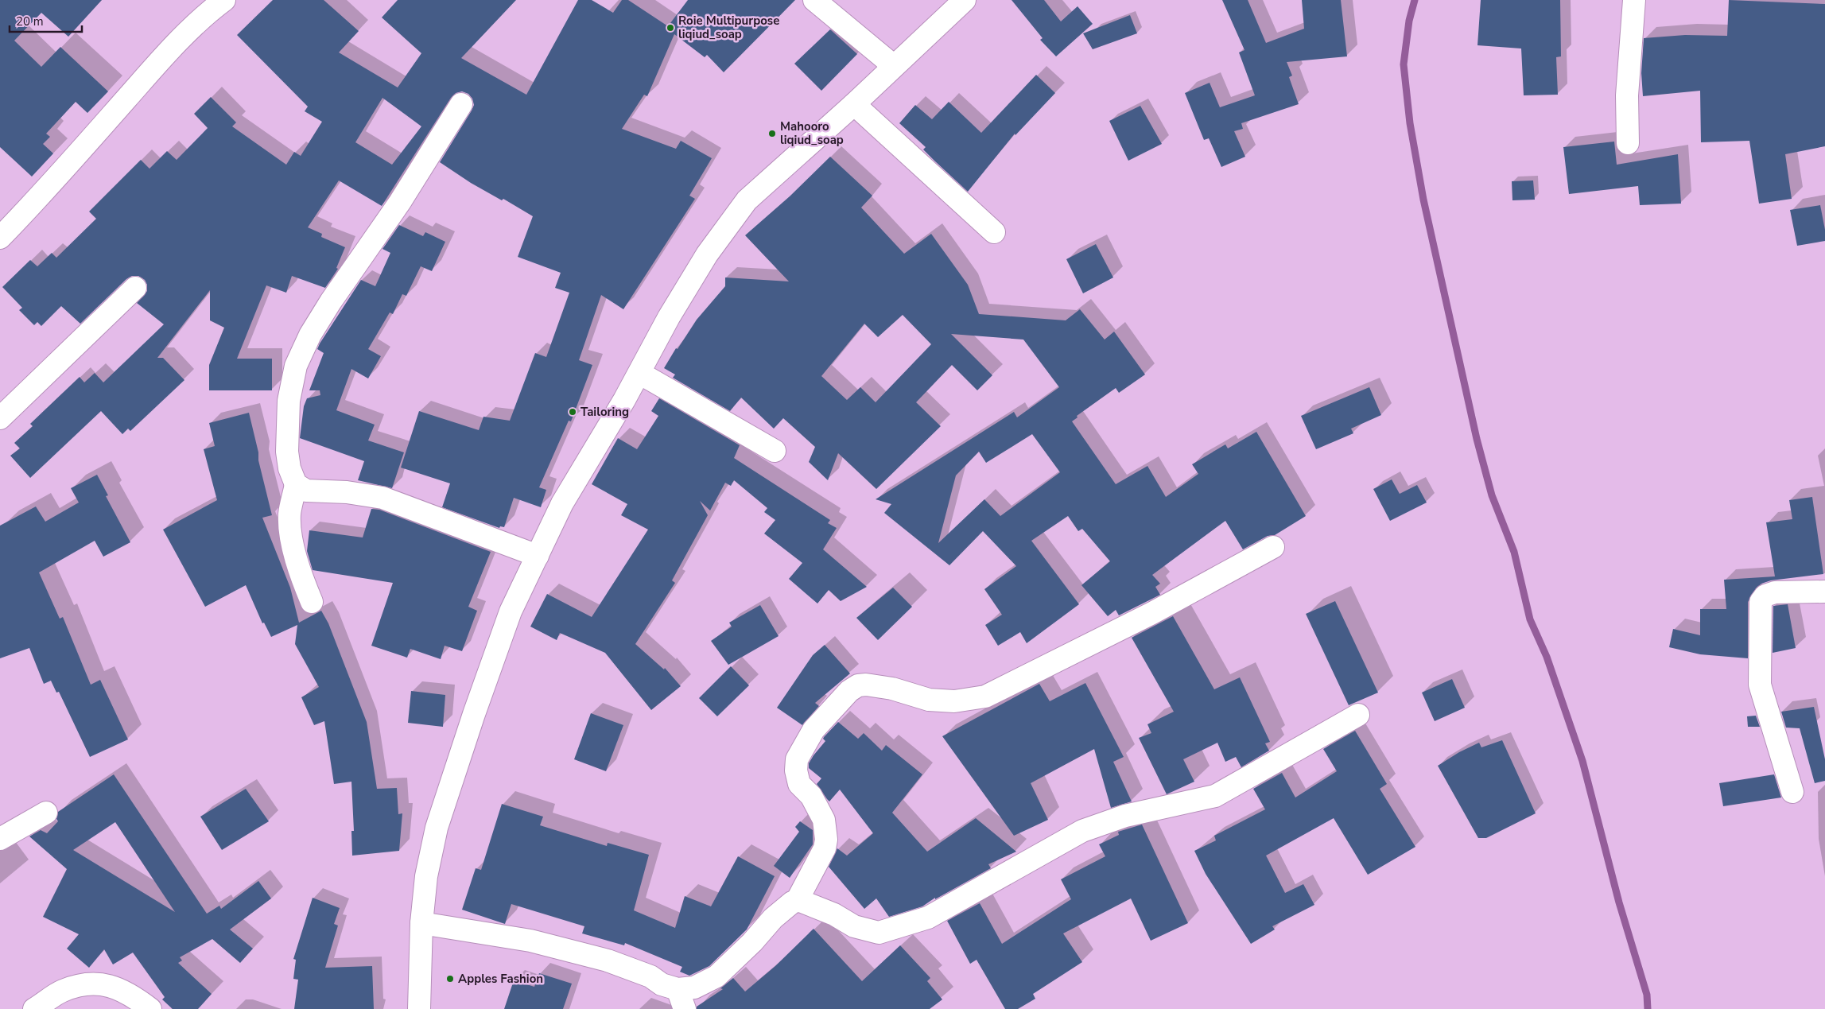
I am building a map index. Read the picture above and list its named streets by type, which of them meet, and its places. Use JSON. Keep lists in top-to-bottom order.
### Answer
{
  "places": [
    "Roie Multipurpose liqiud_soap",
    "Mahooro liqiud_soap",
    "Tailoring",
    "Apples Fashion"
  ],
  "scale_bar": "20 m"
}
